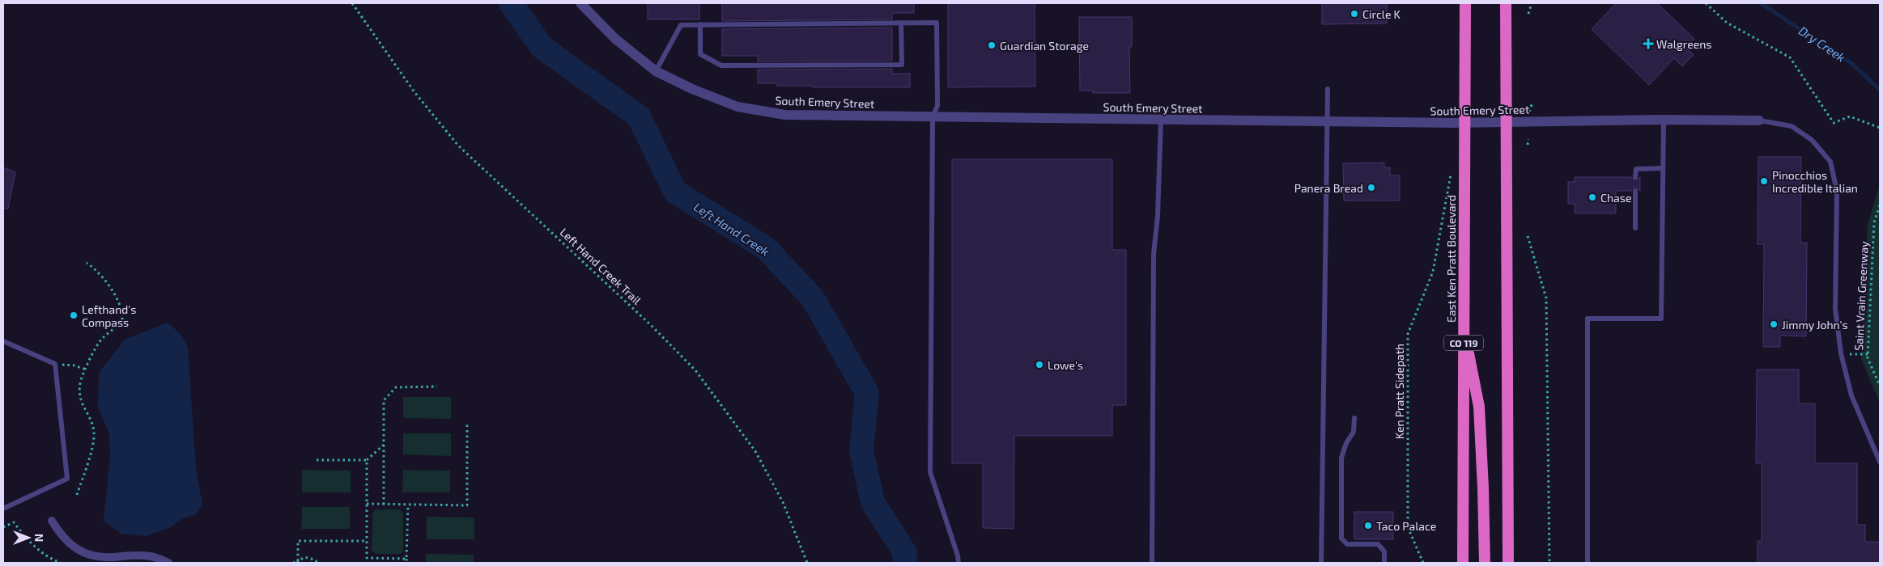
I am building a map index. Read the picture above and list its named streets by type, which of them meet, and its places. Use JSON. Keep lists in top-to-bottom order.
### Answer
{
  "streets": {
    "highway": ["East Ken Pratt Boulevard", "CO 119"],
    "street": ["South Emery Street"],
    "path": ["Left Hand Creek Trail", "Saint Vrain Greenway", "Ken Pratt Sidepath"]
  },
  "crossings": [
    ["South Emery Street", "East Ken Pratt Boulevard"]
  ],
  "water": ["Dry Creek", "Left Hand Creek"],
  "places": {
    "other": [
      "Circle K",
      "Guardian Storage",
      "Pinocchios Incredible Italian",
      "Panera Bread",
      "Chase",
      "Lefthand's Compass",
      "Jimmy John's",
      "Lowe's",
      "Taco Palace"
    ],
    "health": ["Walgreens"]
  },
  "north": "right"
}
